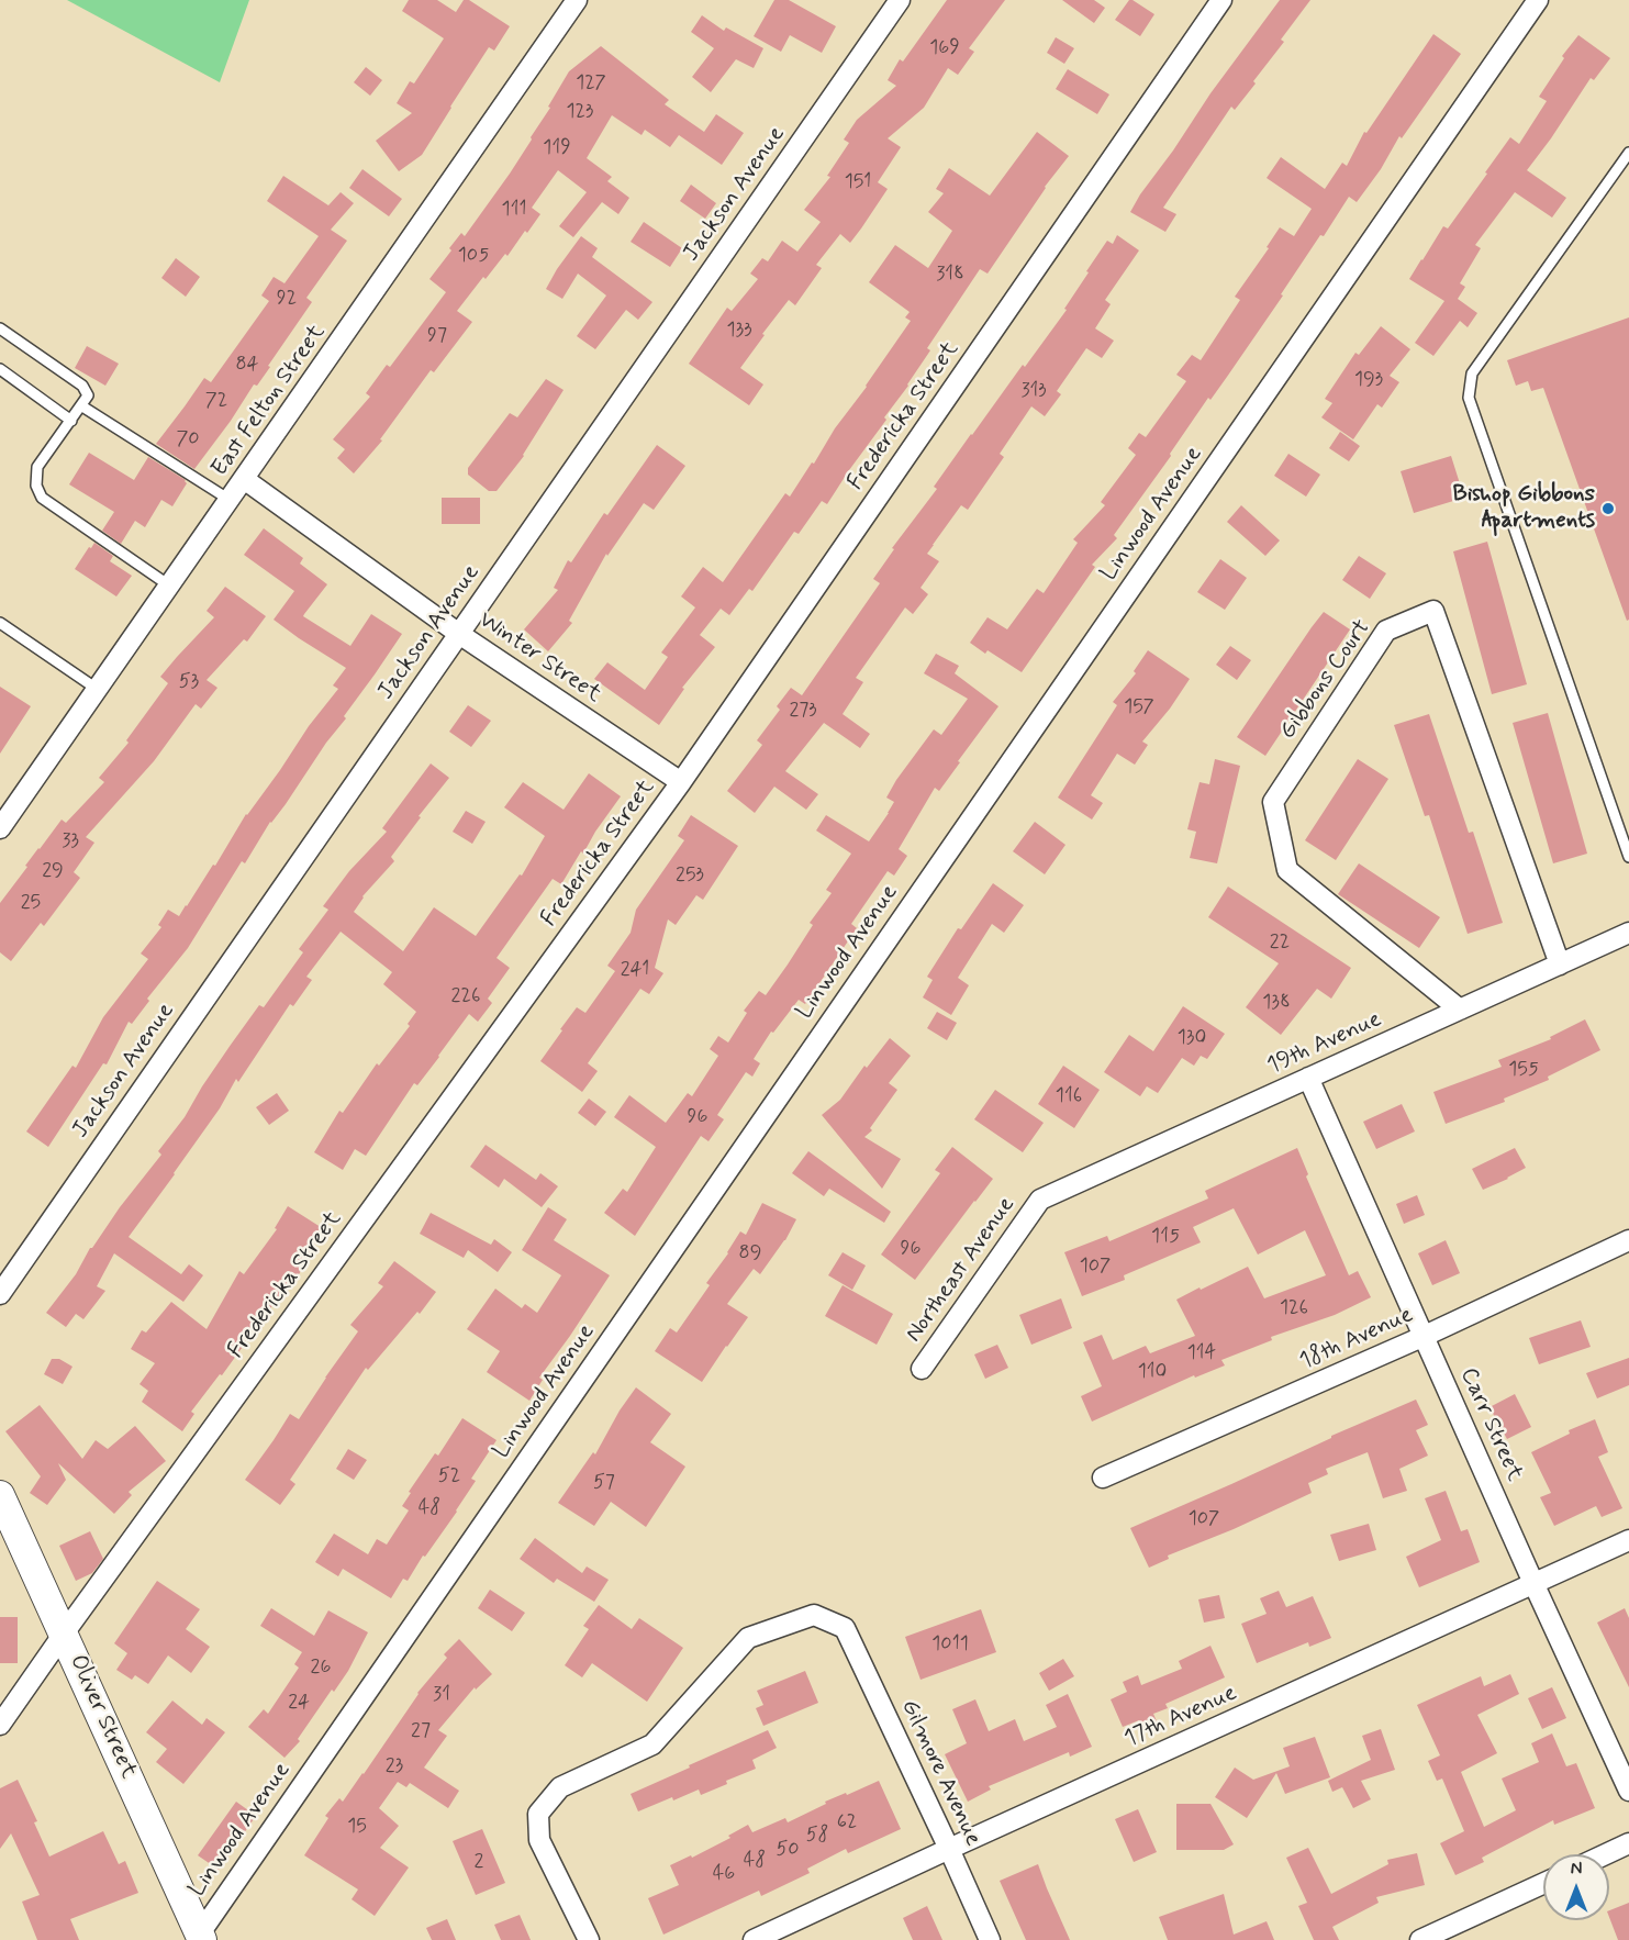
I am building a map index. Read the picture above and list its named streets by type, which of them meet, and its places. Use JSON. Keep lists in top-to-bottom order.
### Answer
{
  "streets": {
    "main road": ["Oliver Street"],
    "street": [
      "Jackson Avenue",
      "East Felton Street",
      "Fredericka Street",
      "Linwood Avenue",
      "Winter Street",
      "Gibbons Court",
      "19th Avenue",
      "Northeast Avenue",
      "18th Avenue",
      "Carr Street",
      "17th Avenue",
      "Gilmore Avenue"
    ]
  },
  "crossings": [
    ["Jackson Avenue", "Winter Street"],
    ["East Felton Street", "Winter Street"],
    ["Fredericka Street", "Winter Street"],
    ["Fredericka Street", "Oliver Street"],
    ["Linwood Avenue", "Oliver Street"],
    ["Gibbons Court", "19th Avenue"],
    ["19th Avenue", "Northeast Avenue"],
    ["19th Avenue", "Carr Street"],
    ["18th Avenue", "Carr Street"],
    ["Carr Street", "17th Avenue"],
    ["17th Avenue", "Gilmore Avenue"]
  ],
  "places": ["Bishop Gibbons Apartments"],
  "house_numbers": [
    "169",
    "127",
    "123",
    "119",
    "151",
    "111",
    "105",
    "318",
    "92",
    "133",
    "97",
    "84",
    "193",
    "313",
    "72",
    "70",
    "53",
    "157",
    "273",
    "33",
    "29",
    "253",
    "25",
    "22",
    "241",
    "226",
    "138",
    "130",
    "155",
    "116",
    "96",
    "115",
    "96",
    "89",
    "107",
    "126",
    "114",
    "110",
    "52",
    "57",
    "48",
    "107",
    "1011",
    "26",
    "31",
    "24",
    "27",
    "23",
    "62",
    "15",
    "58",
    "50",
    "48",
    "2",
    "46"
  ],
  "north": "top"
}
